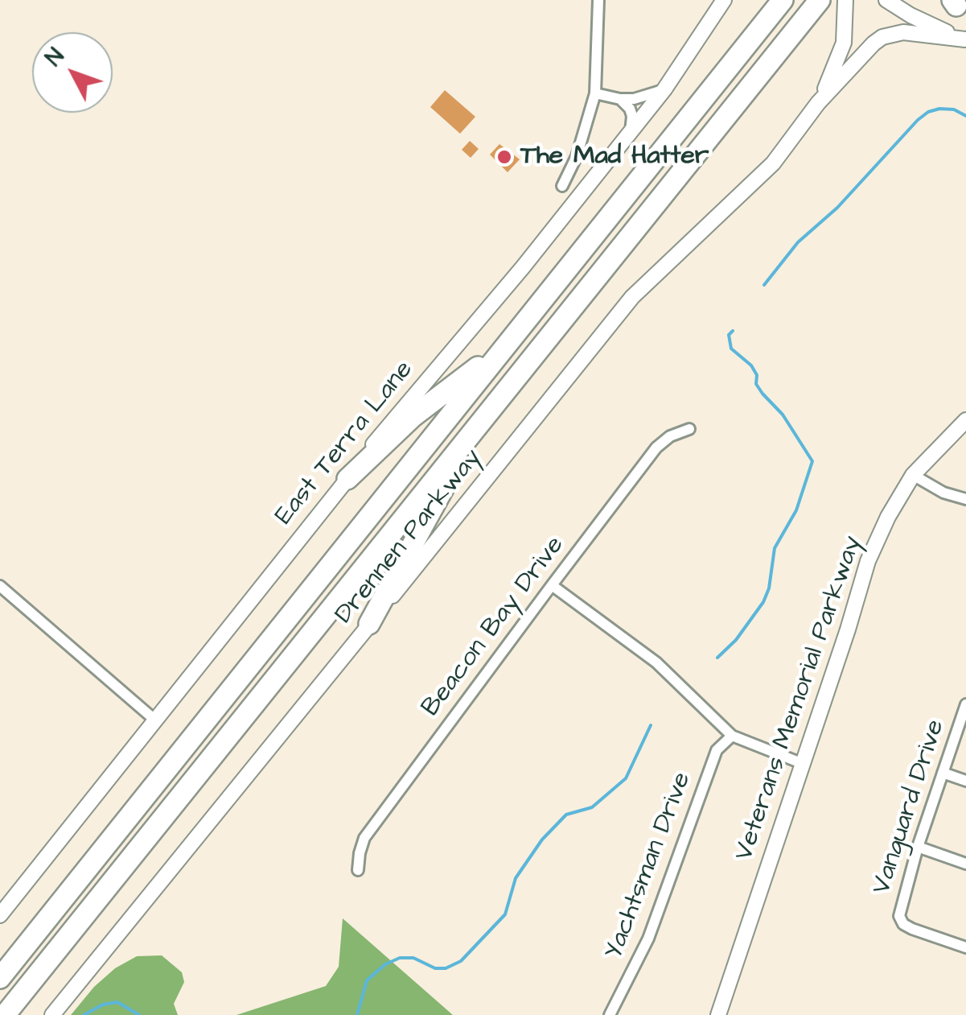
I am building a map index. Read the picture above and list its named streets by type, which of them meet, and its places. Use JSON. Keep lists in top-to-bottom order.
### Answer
{
  "streets": {
    "main road": ["East Terra Lane", "Drennen Parkway", "Veterans Memorial Parkway"],
    "street": ["Beacon Bay Drive", "Vanguard Drive", "Yachtsman Drive"]
  },
  "places": ["The Mad Hatter"],
  "north": "top left"
}
